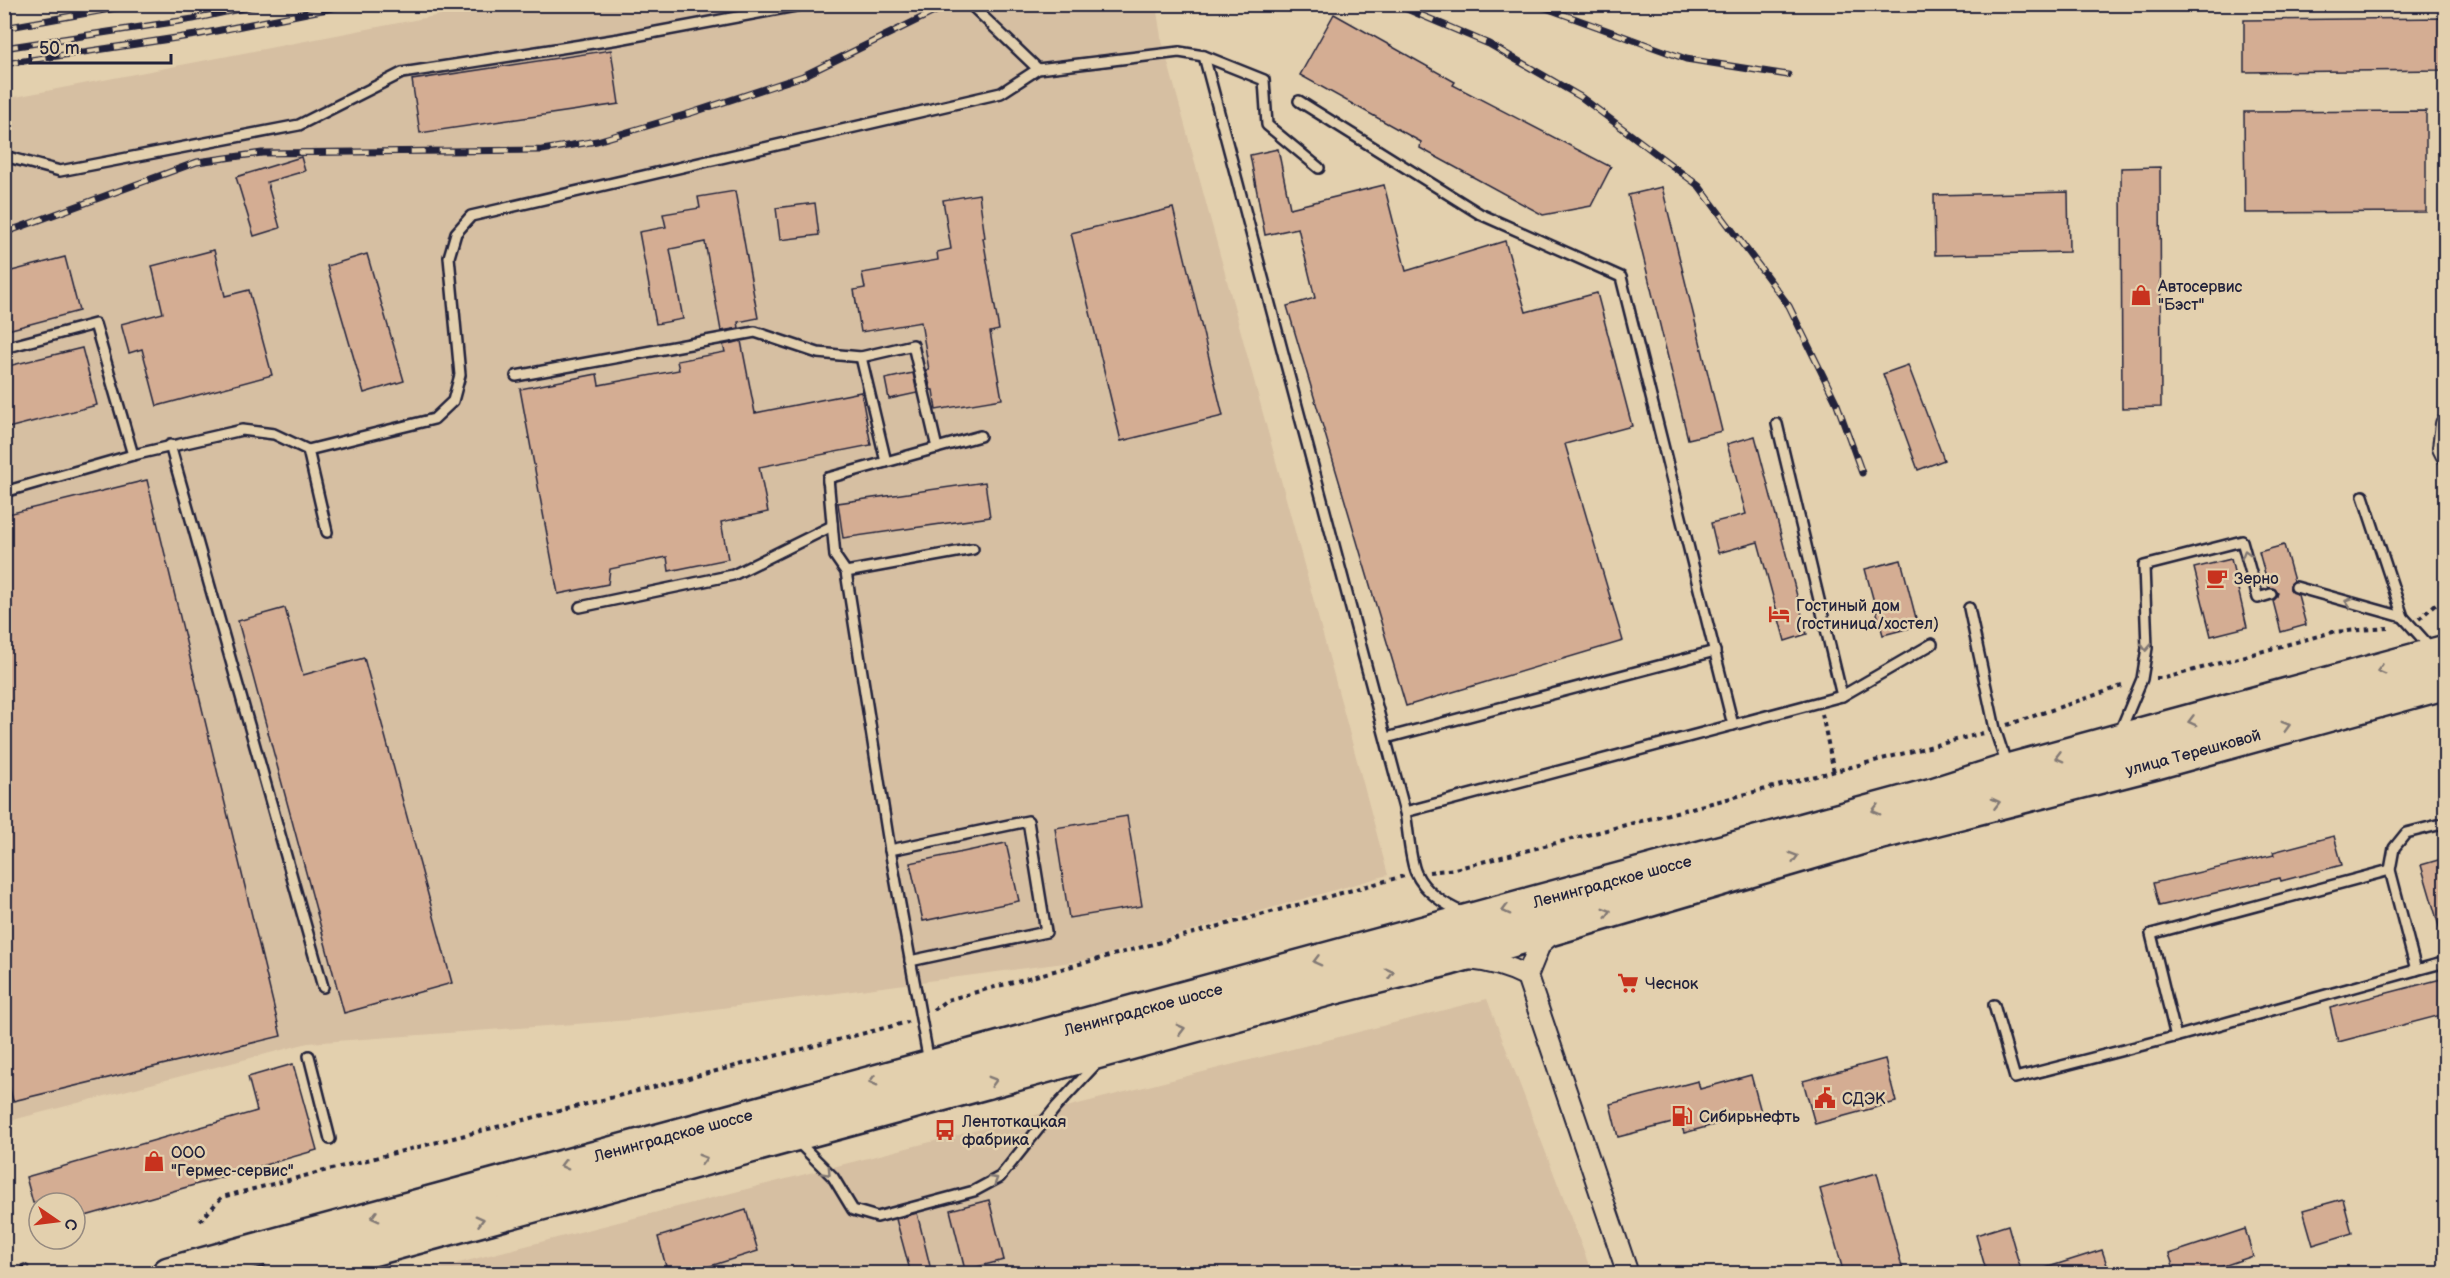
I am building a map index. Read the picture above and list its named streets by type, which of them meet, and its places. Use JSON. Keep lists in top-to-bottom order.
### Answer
{
  "streets": {
    "highway": ["улица Терешковой", "Ленинградское шоссе"]
  },
  "crossings": [
    ["улица Терешковой", "Ленинградское шоссе"]
  ],
  "places": {
    "shop": ["Автосервис \"Бэст\"", "ООО \"Гермес-сервис\""],
    "cafe": ["Зерно"],
    "hotel": ["Гостиный дом (гостиница/хостел)"],
    "supermarket": ["Чеснок"],
    "public building": ["СДЭК"],
    "fuel station": ["Сибирьнефть"],
    "bus stop": ["Лентоткацкая фабрика"]
  },
  "scale_bar": "50 m",
  "north": "right"
}
